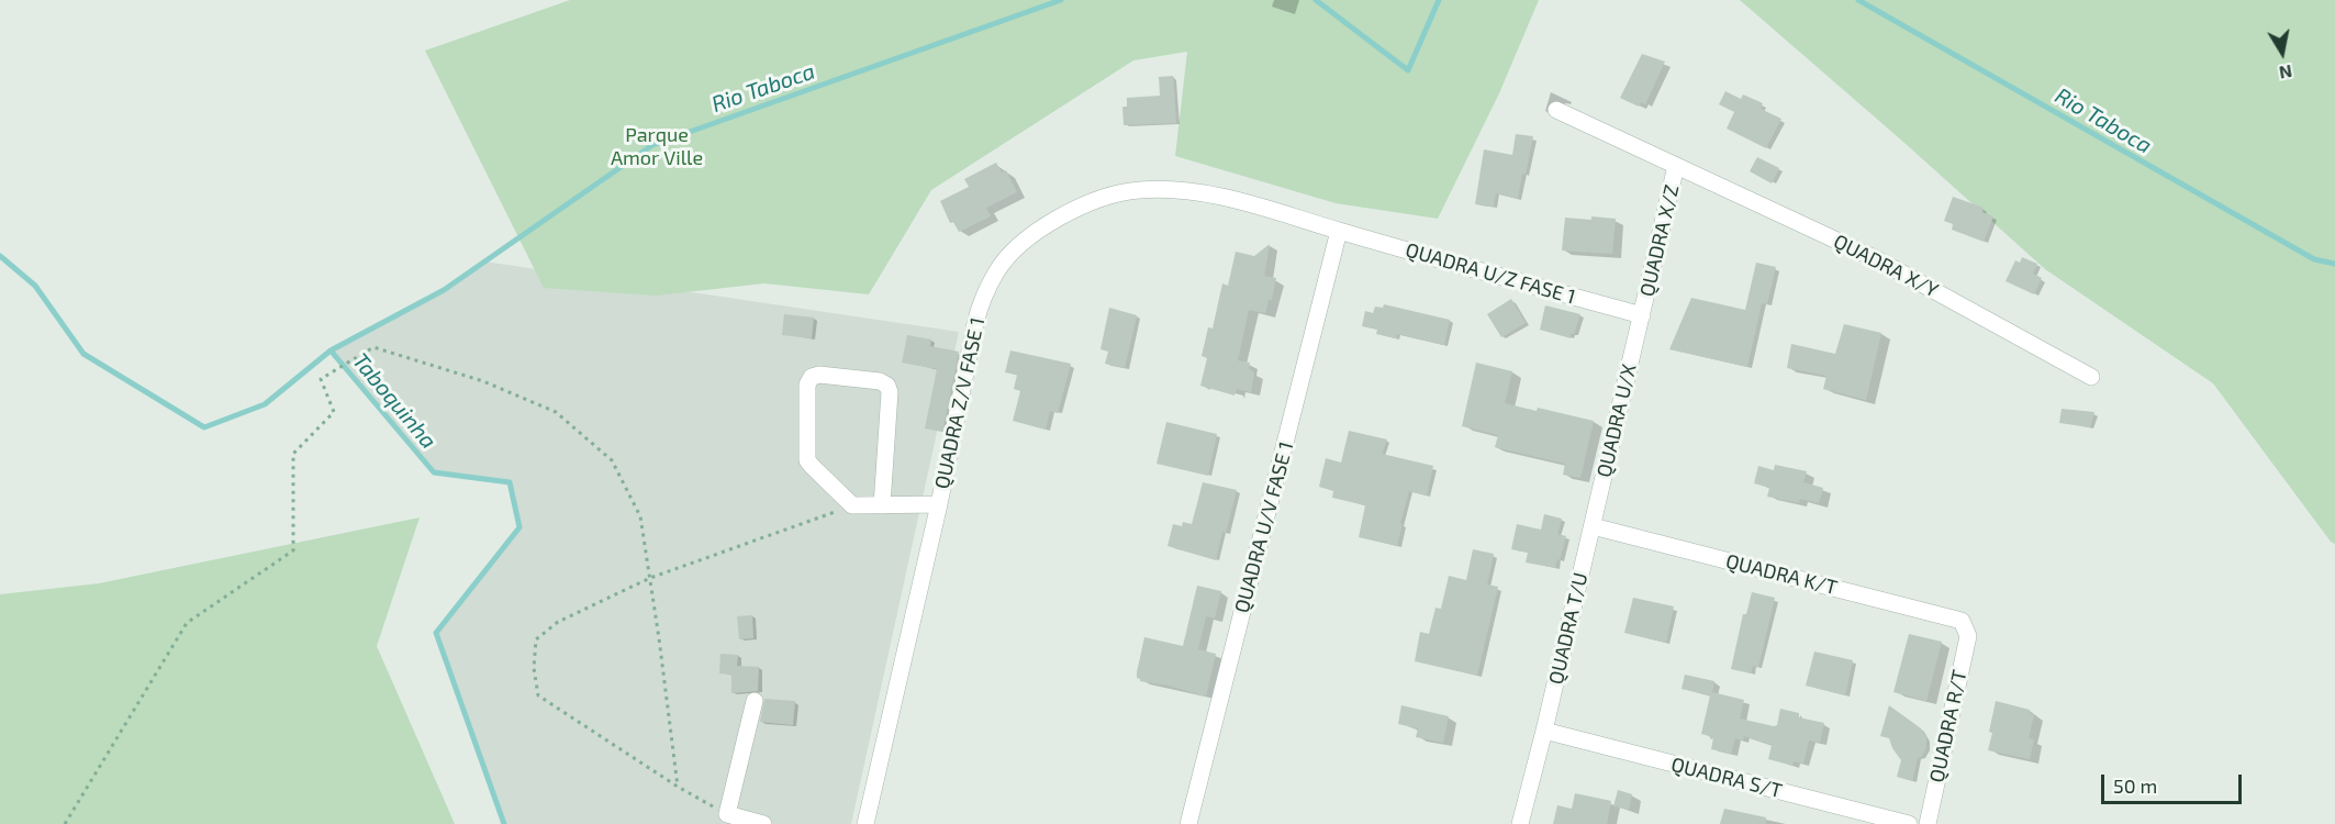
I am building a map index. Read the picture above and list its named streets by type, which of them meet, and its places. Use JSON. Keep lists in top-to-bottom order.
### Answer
{
  "streets": {
    "street": [
      "QUADRA X/Z",
      "QUADRA X/Y",
      "QUADRA U/Z FASE 1",
      "QUADRA Z/V FASE 1",
      "QUADRA U/X",
      "QUADRA U/V FASE 1",
      "QUADRA K/T",
      "QUADRA T/U",
      "QUADRA R/T",
      "QUADRA S/T"
    ]
  },
  "crossings": [
    ["QUADRA X/Z", "QUADRA X/Y"],
    ["QUADRA X/Z", "QUADRA U/Z FASE 1"],
    ["QUADRA X/Z", "QUADRA U/X"],
    ["QUADRA U/Z FASE 1", "QUADRA Z/V FASE 1"],
    ["QUADRA U/Z FASE 1", "QUADRA U/X"],
    ["QUADRA U/Z FASE 1", "QUADRA U/V FASE 1"],
    ["QUADRA Z/V FASE 1", "QUADRA U/V FASE 1"],
    ["QUADRA U/X", "QUADRA K/T"],
    ["QUADRA U/X", "QUADRA T/U"],
    ["QUADRA K/T", "QUADRA T/U"],
    ["QUADRA K/T", "QUADRA R/T"],
    ["QUADRA T/U", "QUADRA S/T"]
  ],
  "water": ["Rio Taboca", "Taboquinha"],
  "parks": ["Parque Amor Ville"],
  "scale_bar": "50 m",
  "north": "bottom"
}
